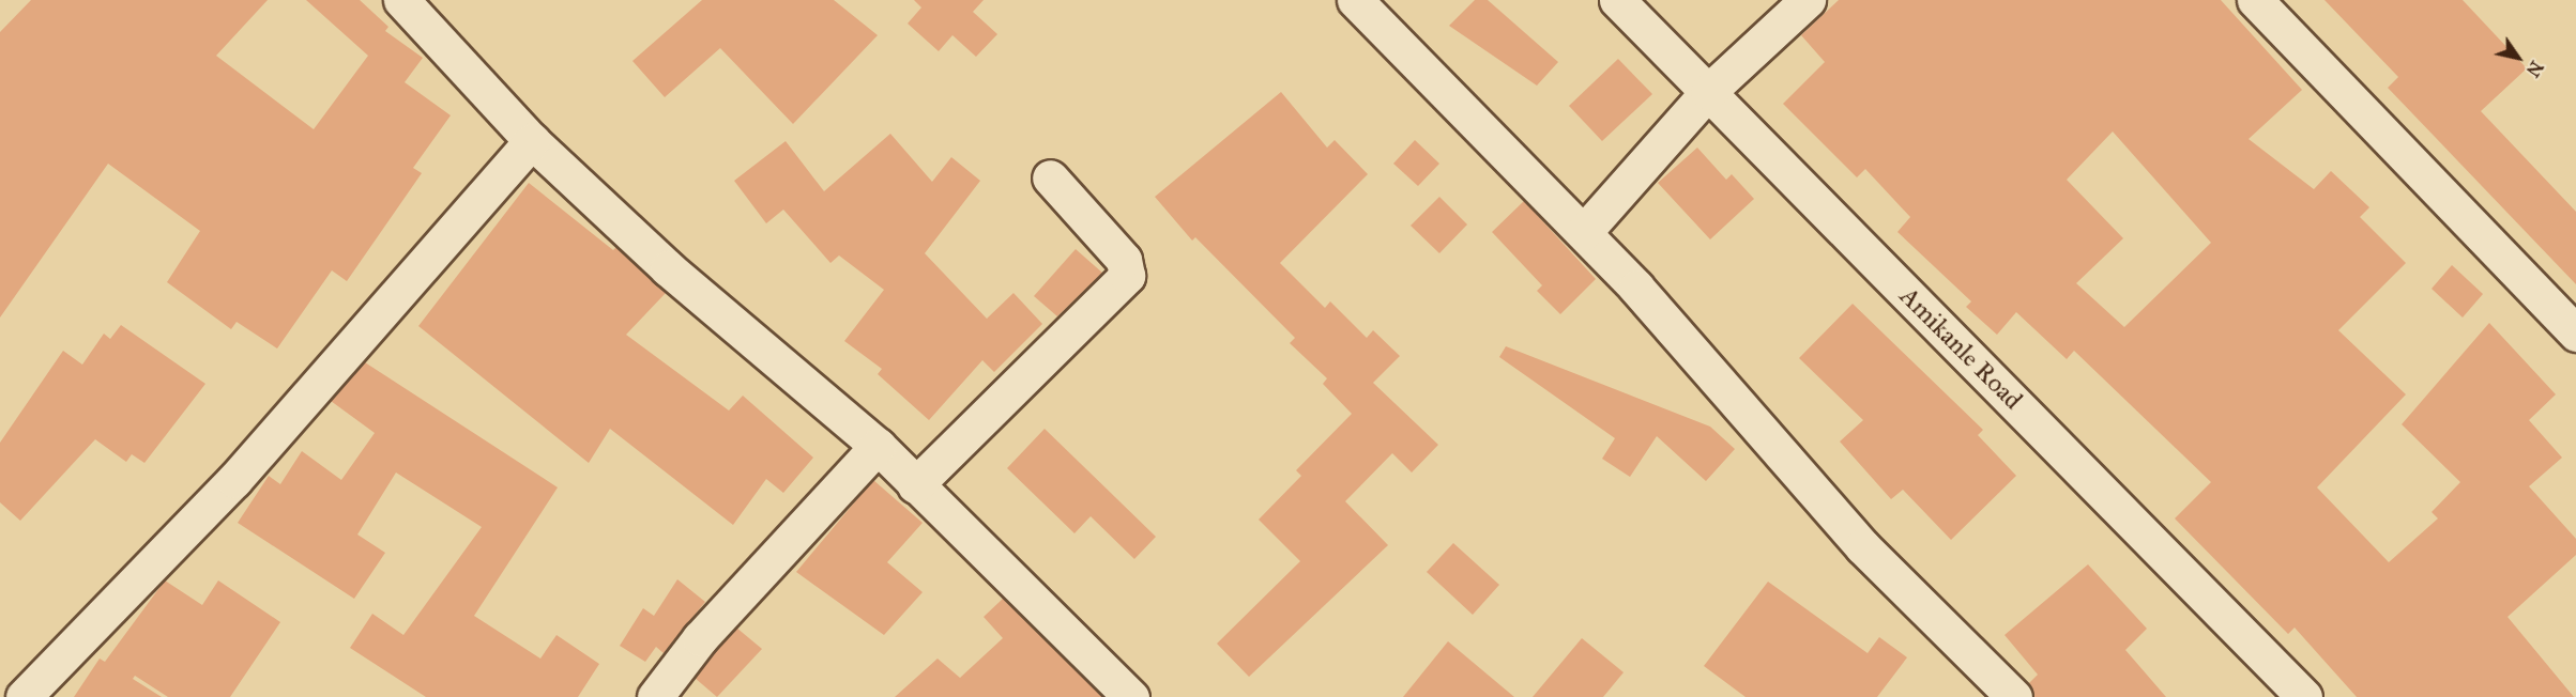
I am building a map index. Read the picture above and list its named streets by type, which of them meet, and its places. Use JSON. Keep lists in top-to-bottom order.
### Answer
{
  "streets": {
    "street": ["Amikanle Road"]
  },
  "north": "bottom right"
}
